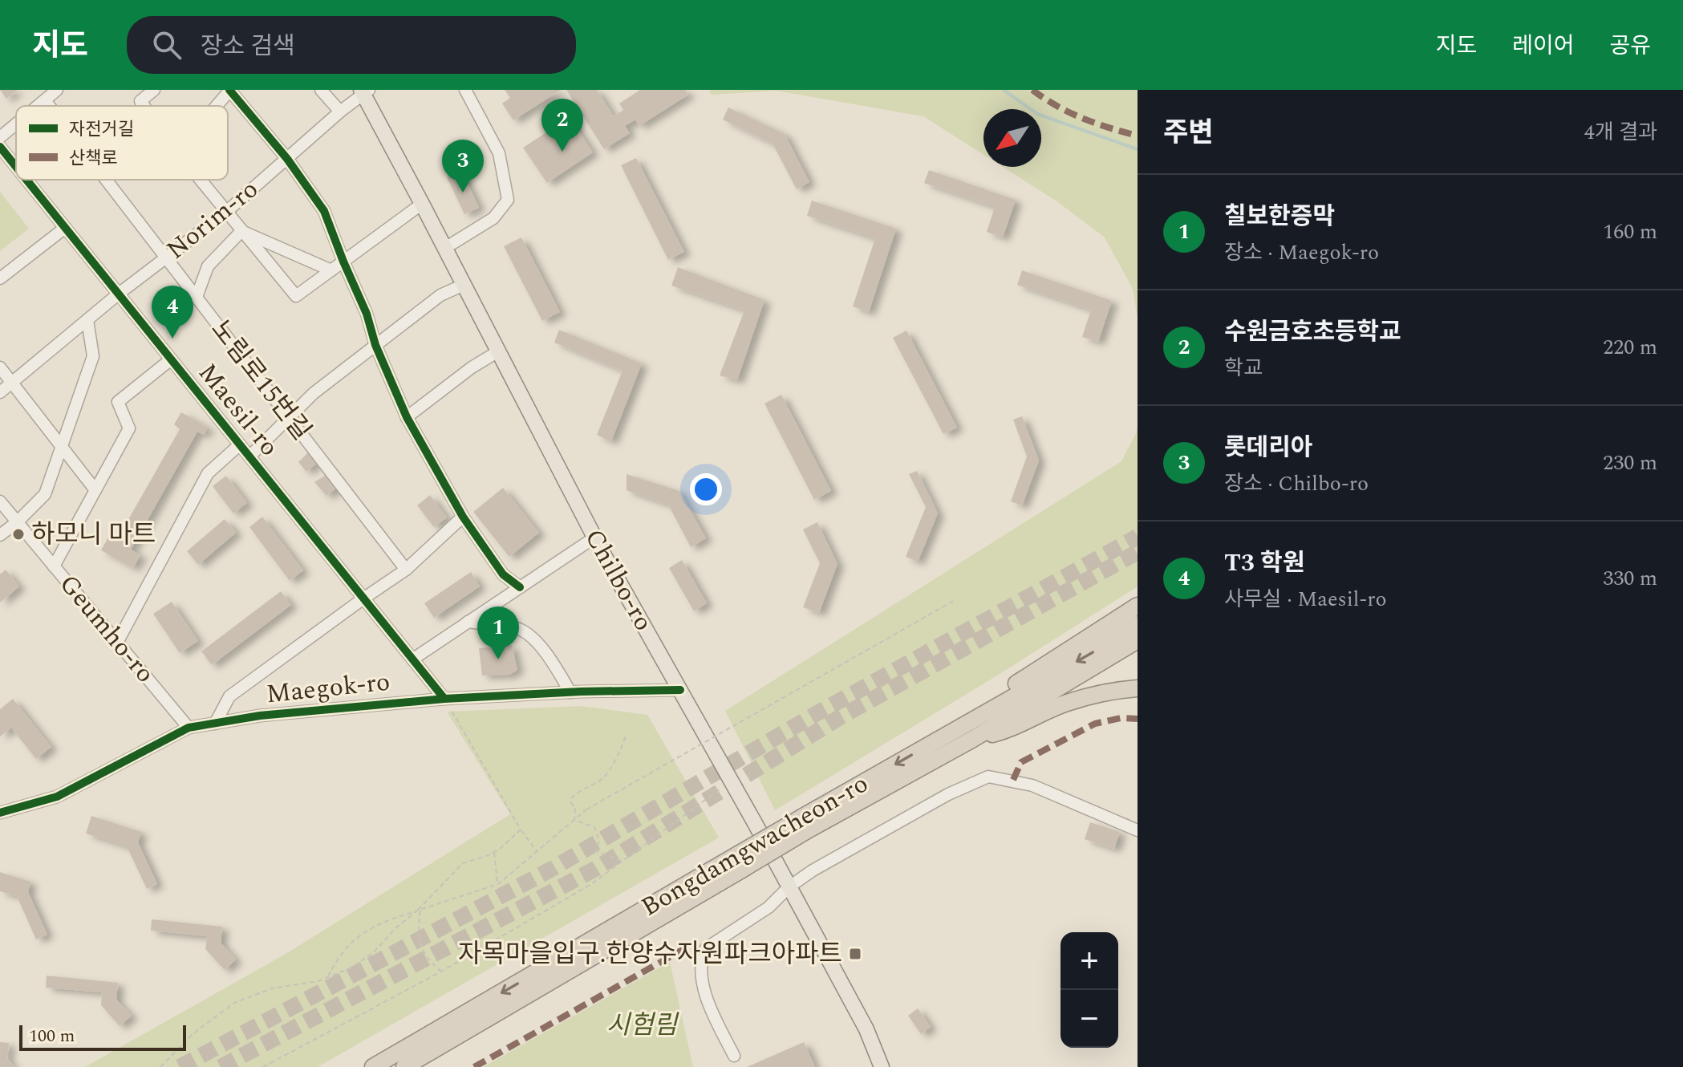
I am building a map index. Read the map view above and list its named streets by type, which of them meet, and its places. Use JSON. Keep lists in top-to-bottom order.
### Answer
{
  "streets": {
    "highway": ["Bongdamgwacheon-ro"],
    "main road": ["Chilbo-ro"],
    "street": [
      "Norim-ro",
      "노림로15번길",
      "Maesil-ro",
      "Geumho-ro",
      "Maegok-ro"
    ]
  },
  "crossings": [
    ["Norim-ro", "노림로15번길"],
    ["Norim-ro", "Maesil-ro"],
    ["Norim-ro", "Chilbo-ro"],
    ["Maesil-ro", "Maegok-ro"],
    ["Chilbo-ro", "Maegok-ro"],
    ["Geumho-ro", "Maegok-ro"]
  ],
  "parks": ["시험림"],
  "places": {
    "other": ["하모니 마트"],
    "transit": ["자목마을입구.한양수자원파크아파트"]
  },
  "legend": ["자전거길", "산책로"],
  "scale_bar": "100 m",
  "north": "bottom left",
  "page": {
    "header": "지도",
    "search": "장소 검색",
    "nav": ["지도", "레이어", "공유"],
    "heading": ["주변", "4개 결과"],
    "pins": [
      "2",
      "3",
      "4",
      "1"
    ],
    "list": [
      {
        "mark": "1",
        "name": "칠보한증막",
        "note": "장소 · Maegok-ro",
        "value": "160 m"
      },
      {
        "mark": "2",
        "name": "수원금호초등학교",
        "note": "학교",
        "value": "220 m"
      },
      {
        "mark": "3",
        "name": "롯데리아",
        "note": "장소 · Chilbo-ro",
        "value": "230 m"
      },
      {
        "mark": "4",
        "name": "T3 학원",
        "note": "사무실 · Maesil-ro",
        "value": "330 m"
      }
    ],
    "map_buttons": ["+", "−"],
    "scale": "100 m"
  }
}
